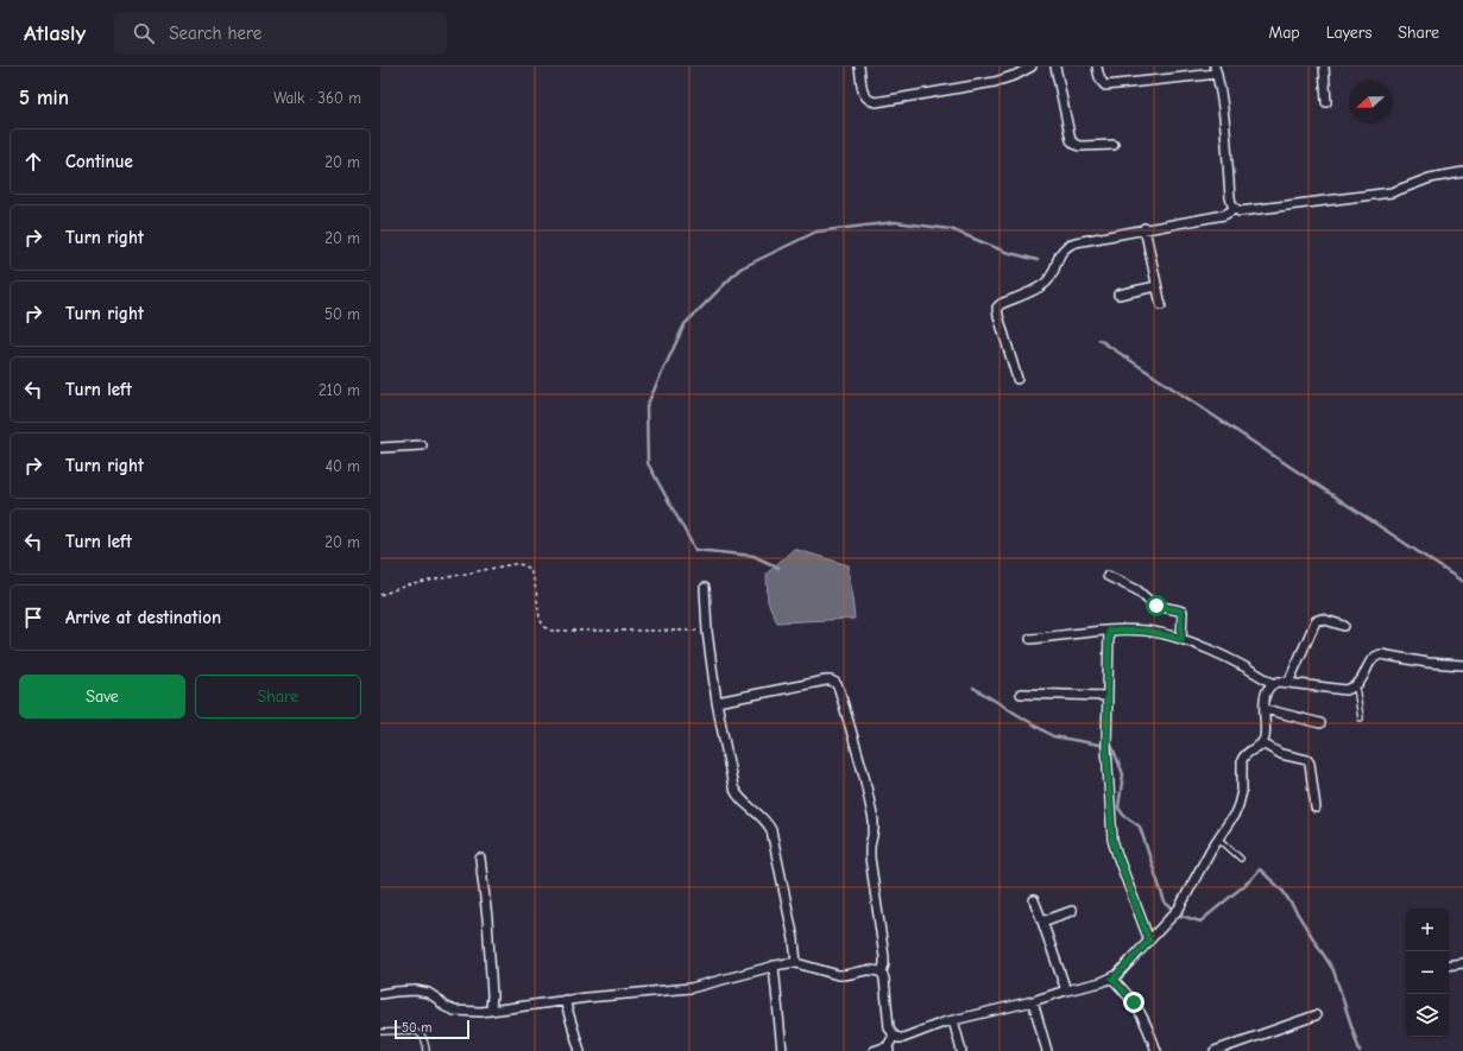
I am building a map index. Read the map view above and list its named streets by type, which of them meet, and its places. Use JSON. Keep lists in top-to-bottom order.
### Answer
{
  "scale_bar": "50 m",
  "north": "left",
  "page": {
    "header": "Atlasly",
    "search": "Search here",
    "nav": ["Map", "Layers", "Share"],
    "heading": ["5 min", "Walk · 360 m"],
    "list": [
      ["Continue", "20 m"],
      ["Turn right", "20 m"],
      ["Turn right", "50 m"],
      ["Turn left", "210 m"],
      ["Turn right", "40 m"],
      ["Turn left", "20 m"],
      "Arrive at destination"
    ],
    "buttons": ["Save", "Share"],
    "map_buttons": ["+", "−"],
    "scale": "50 m"
  }
}
